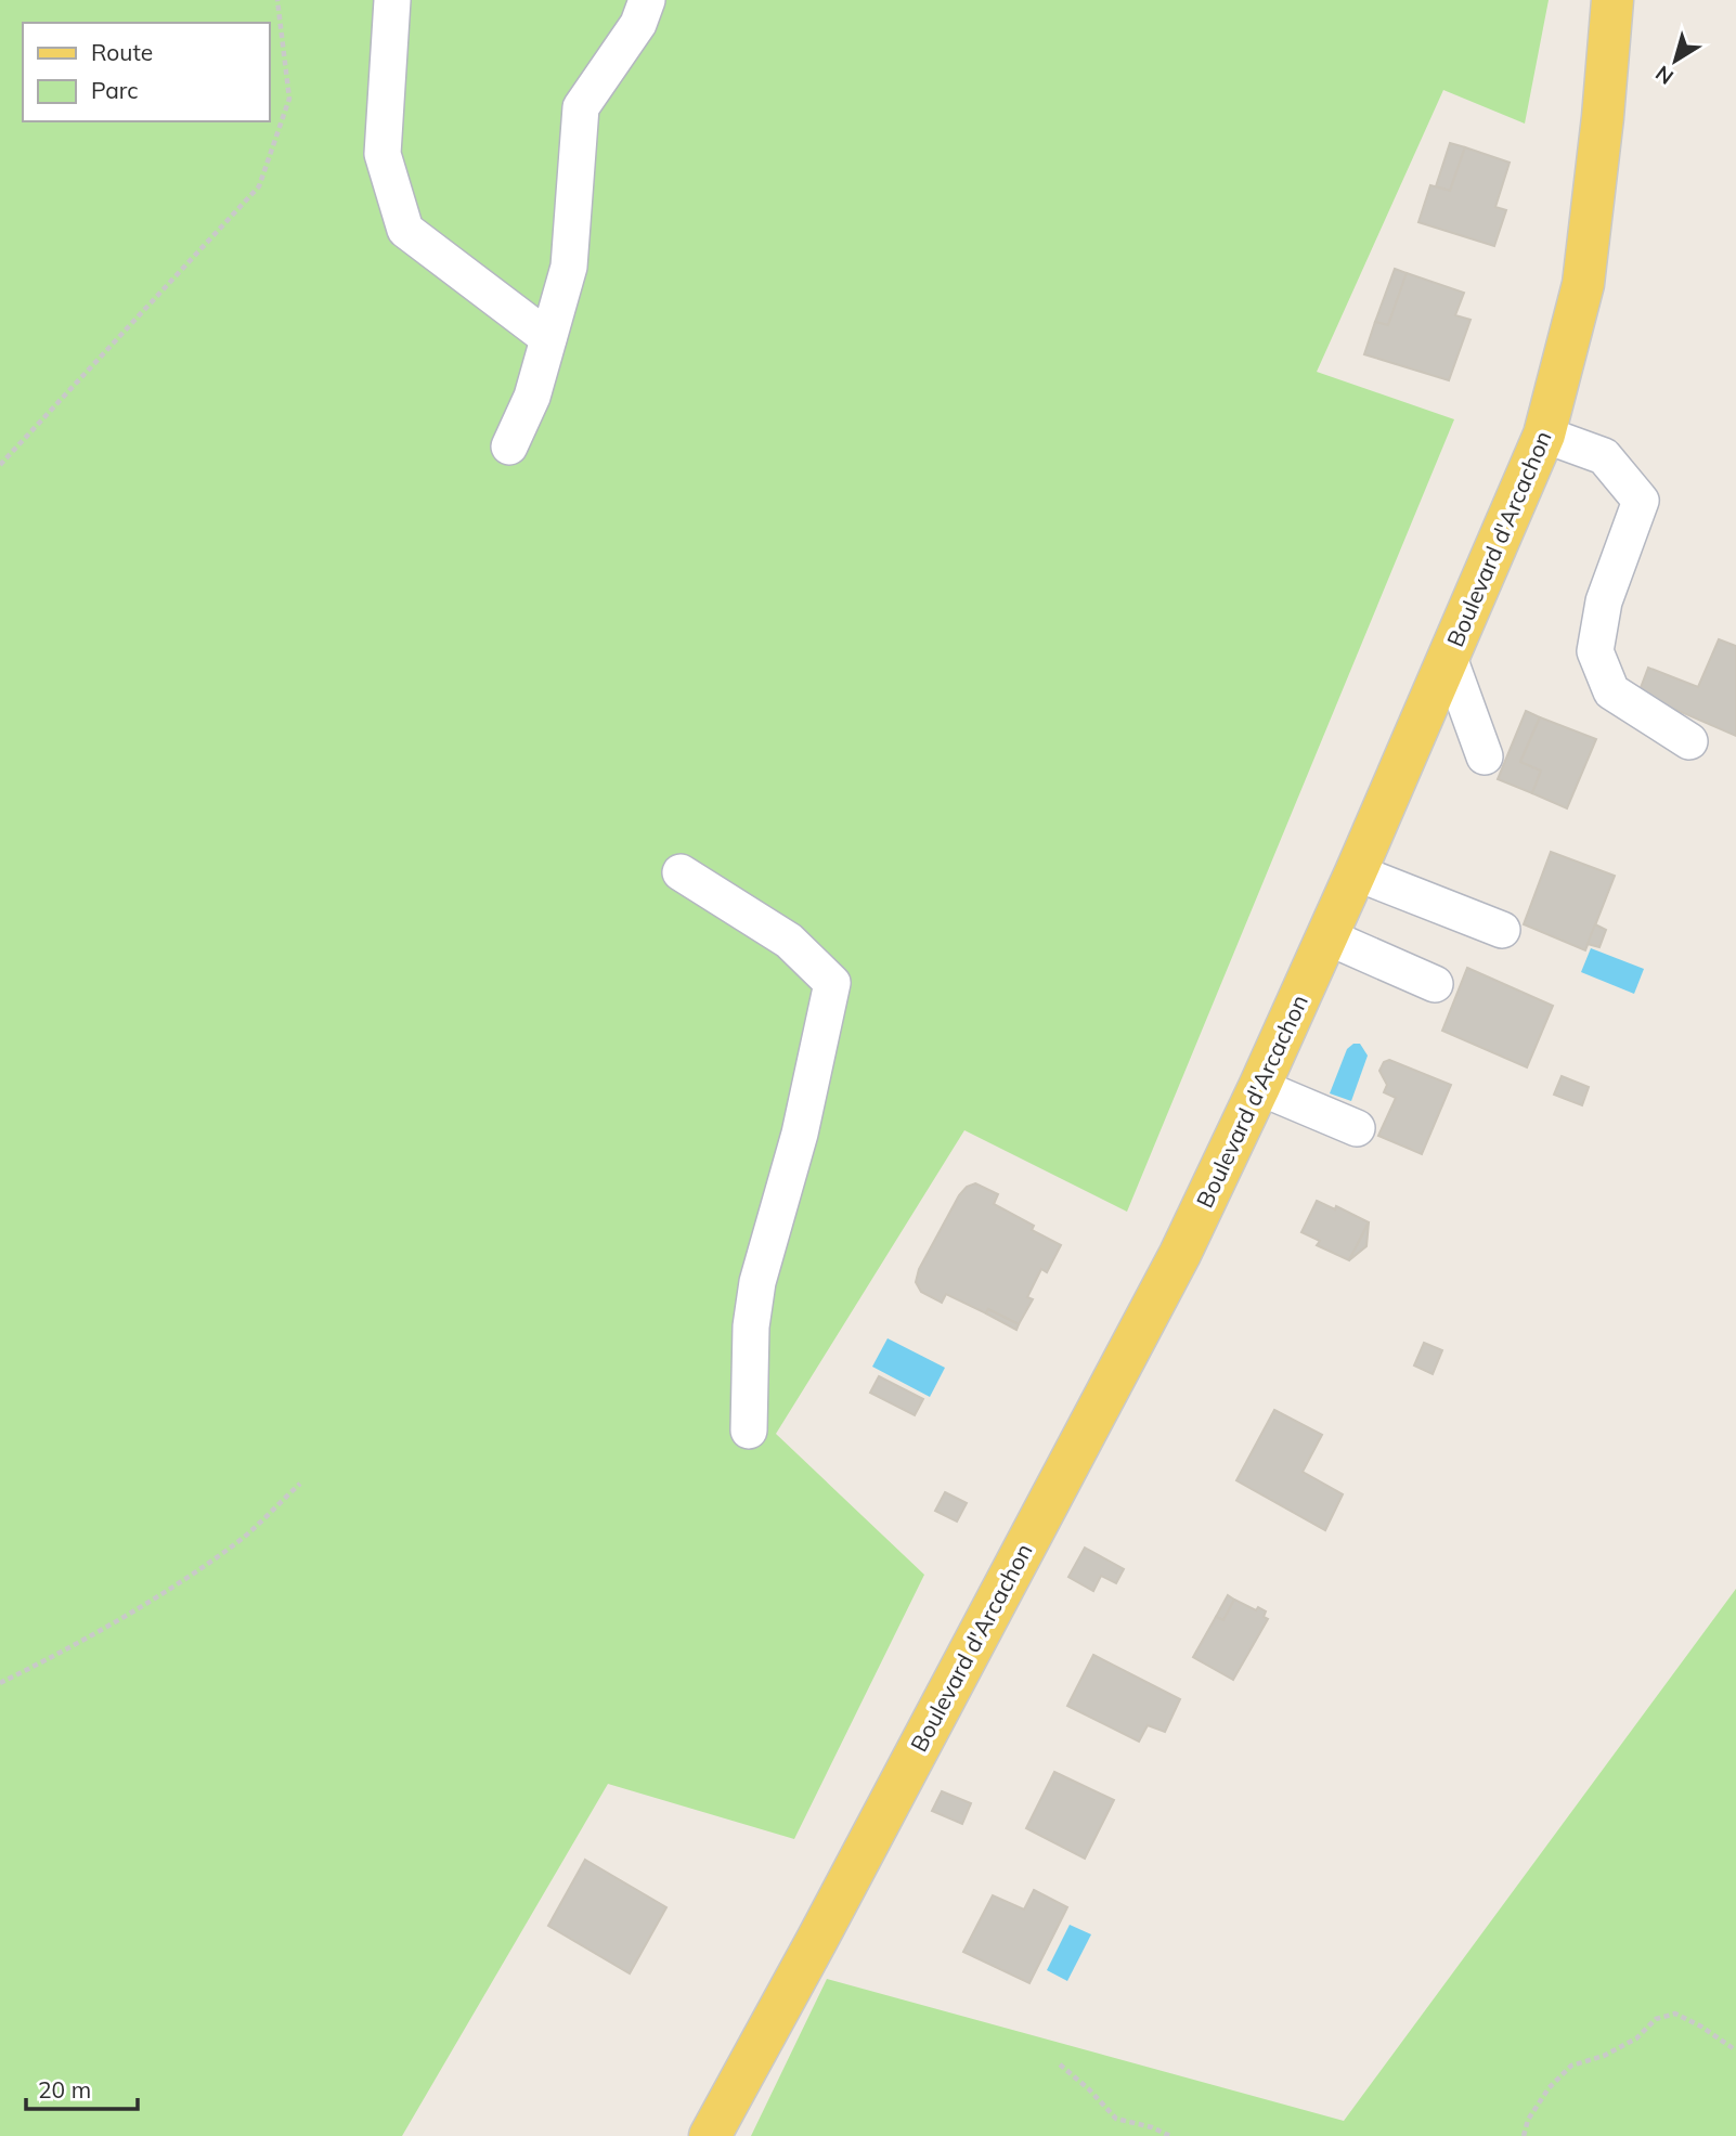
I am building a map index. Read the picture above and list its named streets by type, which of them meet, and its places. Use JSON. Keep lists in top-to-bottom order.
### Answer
{
  "streets": {
    "main road": ["Boulevard d'Arcachon"]
  },
  "legend": ["Route", "Parc"],
  "scale_bar": "20 m",
  "north": "bottom left"
}
